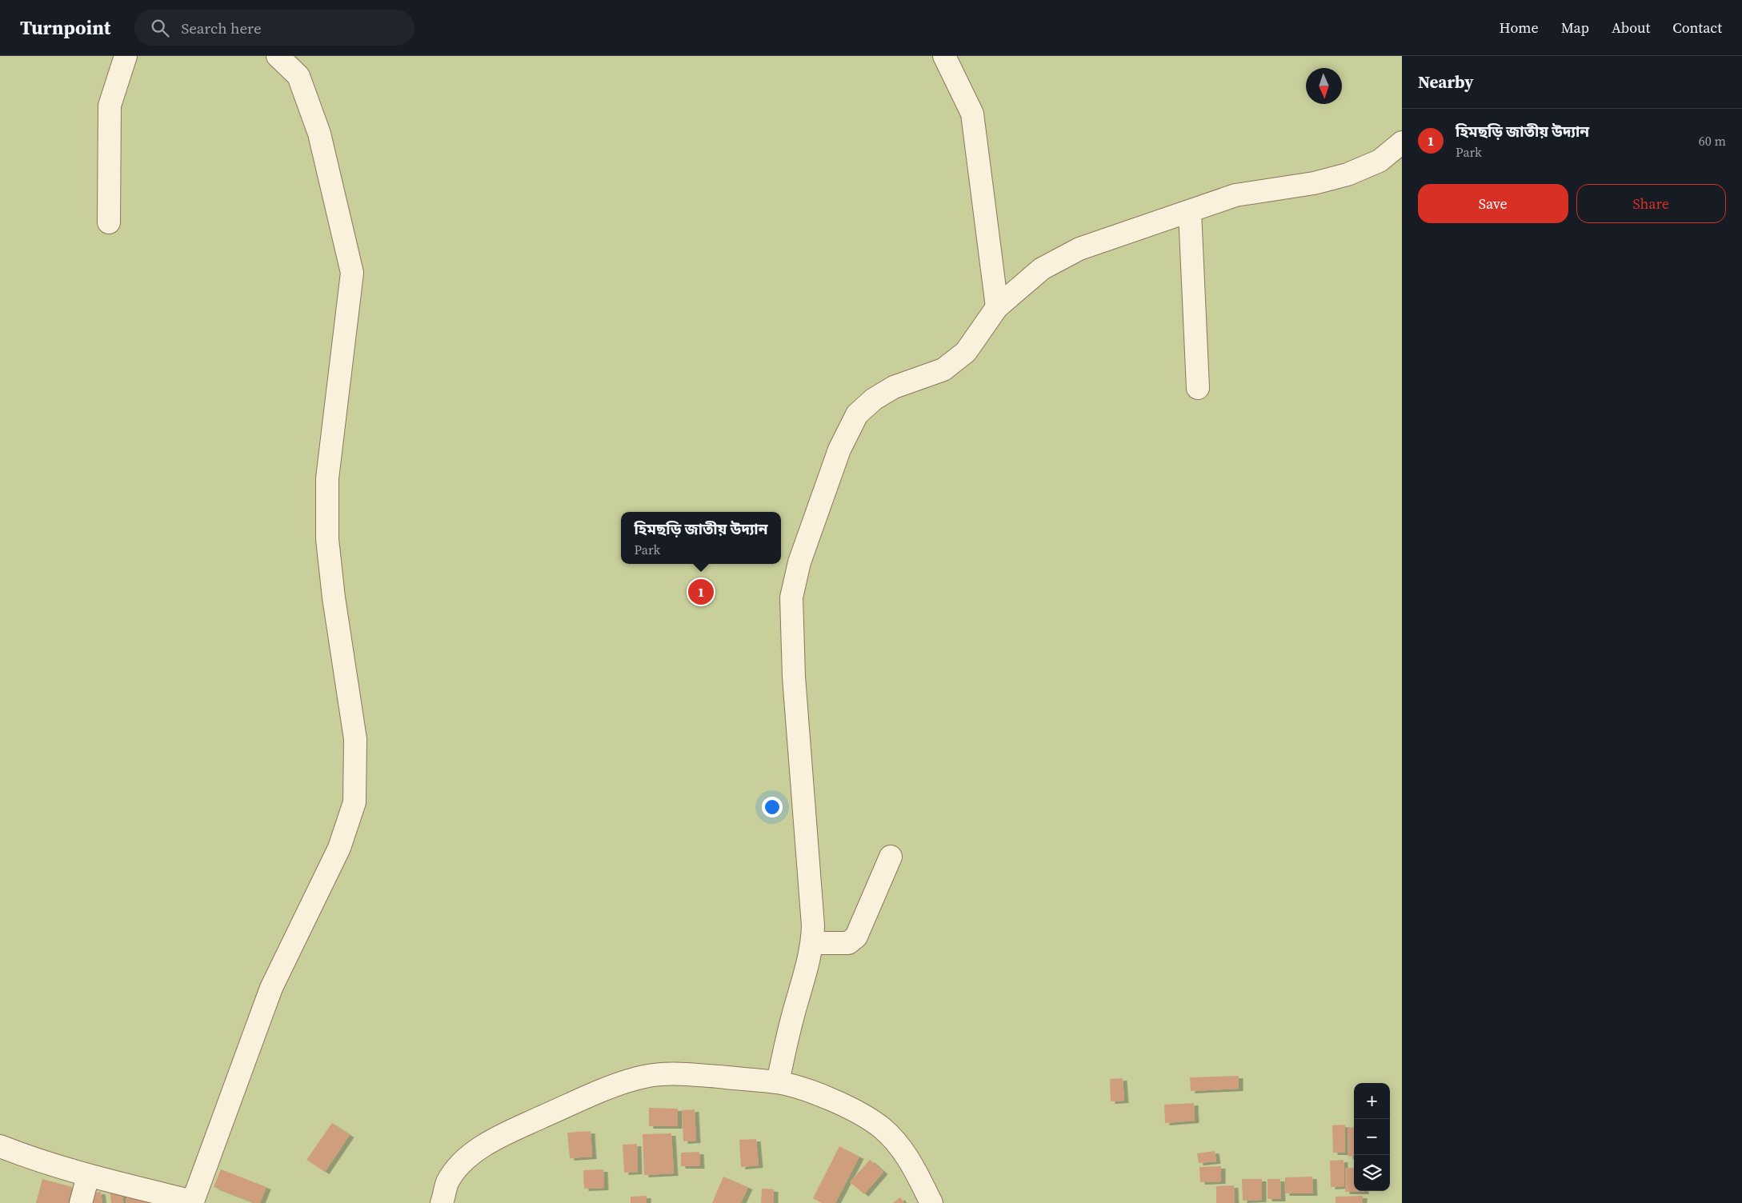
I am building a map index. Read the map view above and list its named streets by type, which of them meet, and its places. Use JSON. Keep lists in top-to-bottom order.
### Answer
{
  "north": "bottom",
  "page": {
    "header": "Turnpoint",
    "search": "Search here",
    "nav": [
      "Home",
      "Map",
      "About",
      "Contact"
    ],
    "heading": "Nearby",
    "list": [
      {
        "mark": "1",
        "name": "হিমছড়ি জাতীয় উদ্যান",
        "note": "Park",
        "value": "60 m"
      }
    ],
    "buttons": ["Save", "Share"],
    "popup": ["হিমছড়ি জাতীয় উদ্যান", "Park"],
    "pins": "1",
    "map_buttons": ["+", "−"]
  }
}
